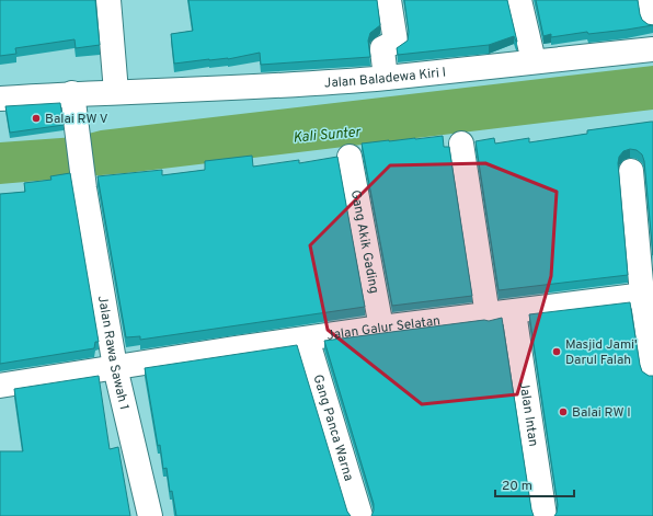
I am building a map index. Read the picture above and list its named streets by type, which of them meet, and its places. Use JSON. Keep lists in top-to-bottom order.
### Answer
{
  "streets": {
    "street": [
      "Jalan Baladewa Kiri I",
      "Gang Akik Gading",
      "Jalan Galur Selatan",
      "Jalan Rawa Sawah 1",
      "Jalan Intan",
      "Gang Panca Warna"
    ]
  },
  "crossings": [
    ["Jalan Baladewa Kiri I", "Jalan Rawa Sawah 1"],
    ["Gang Akik Gading", "Jalan Galur Selatan"],
    ["Jalan Galur Selatan", "Jalan Rawa Sawah 1"],
    ["Jalan Galur Selatan", "Jalan Intan"],
    ["Jalan Galur Selatan", "Gang Panca Warna"]
  ],
  "water": ["Kali Sunter"],
  "places": ["Balai RW V", "Masjid Jami' Darul Falah", "Balai RW I"],
  "scale_bar": "20 m"
}
